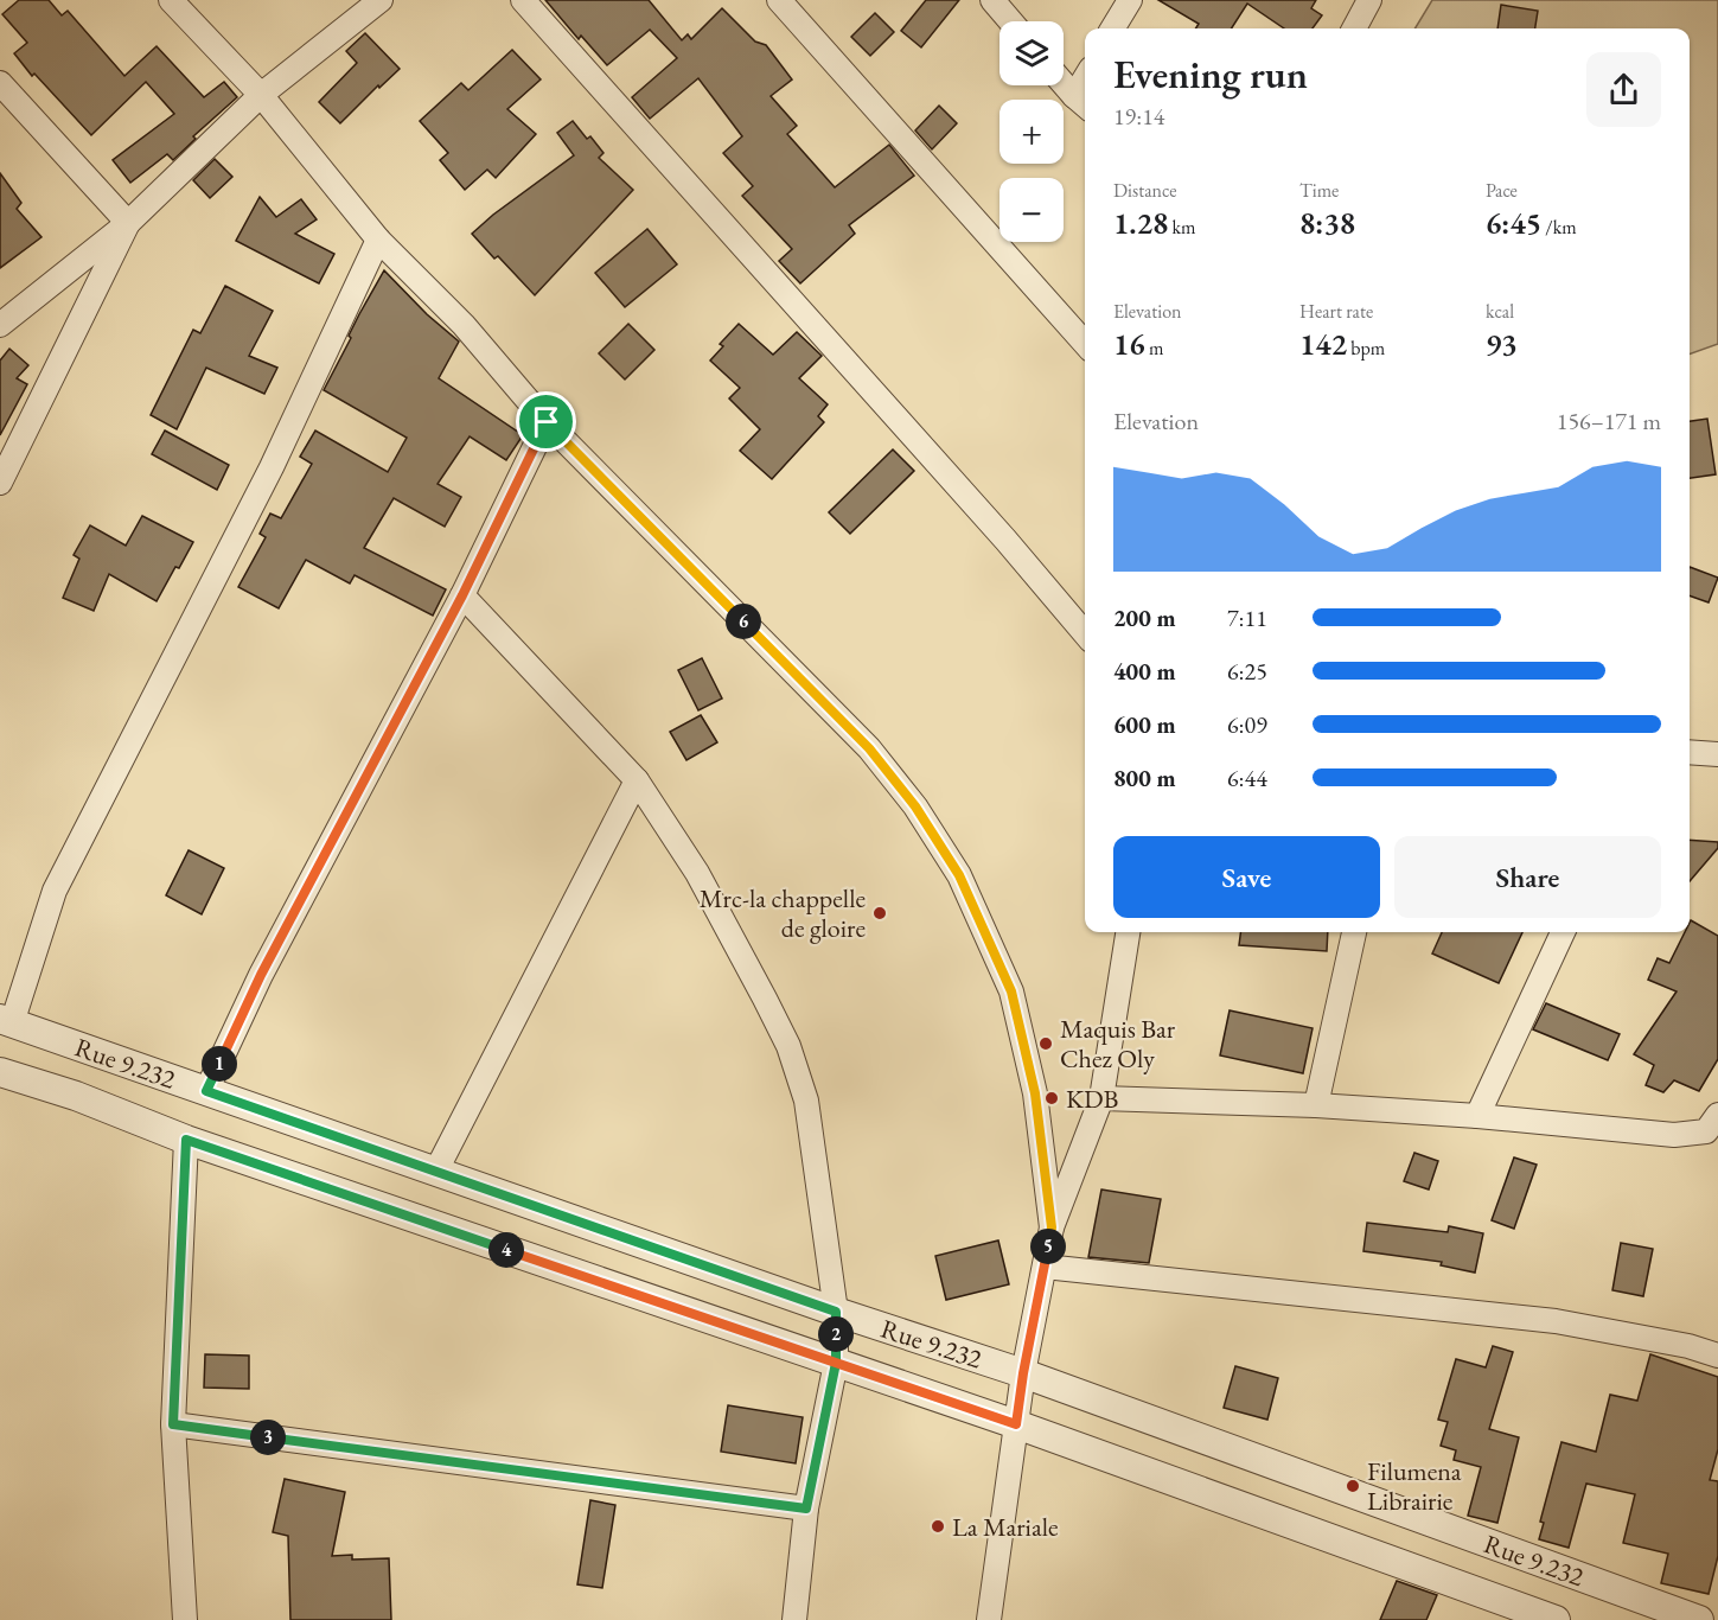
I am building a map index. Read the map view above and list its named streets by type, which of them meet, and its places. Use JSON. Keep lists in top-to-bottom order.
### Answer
{
  "streets": {
    "street": ["Rue 9.232"]
  },
  "places": [
    "Mrc-la chappelle de gloire",
    "Maquis Bar Chez Oly",
    "KDB",
    "Filumena Librairie",
    "La Mariale"
  ],
  "page": {
    "map_buttons": ["+", "−"],
    "heading": ["Evening run", "19:14"],
    "stats": [
      ["Distance", "1.28 km"],
      ["Time", "8:38"],
      ["Pace", "6:45 /km"],
      ["Elevation", "16 m"],
      ["Heart rate", "142 bpm"],
      ["kcal", "93"]
    ],
    "chart": ["Elevation", "156–171 m"],
    "list": [
      {
        "name": "200 m",
        "note": "7:11"
      },
      {
        "name": "400 m",
        "note": "6:25"
      },
      {
        "name": "600 m",
        "note": "6:09"
      },
      {
        "name": "800 m",
        "note": "6:44"
      }
    ],
    "pins": [
      "6",
      "1",
      "5",
      "4",
      "2",
      "3"
    ],
    "buttons": ["Save", "Share"]
  }
}
